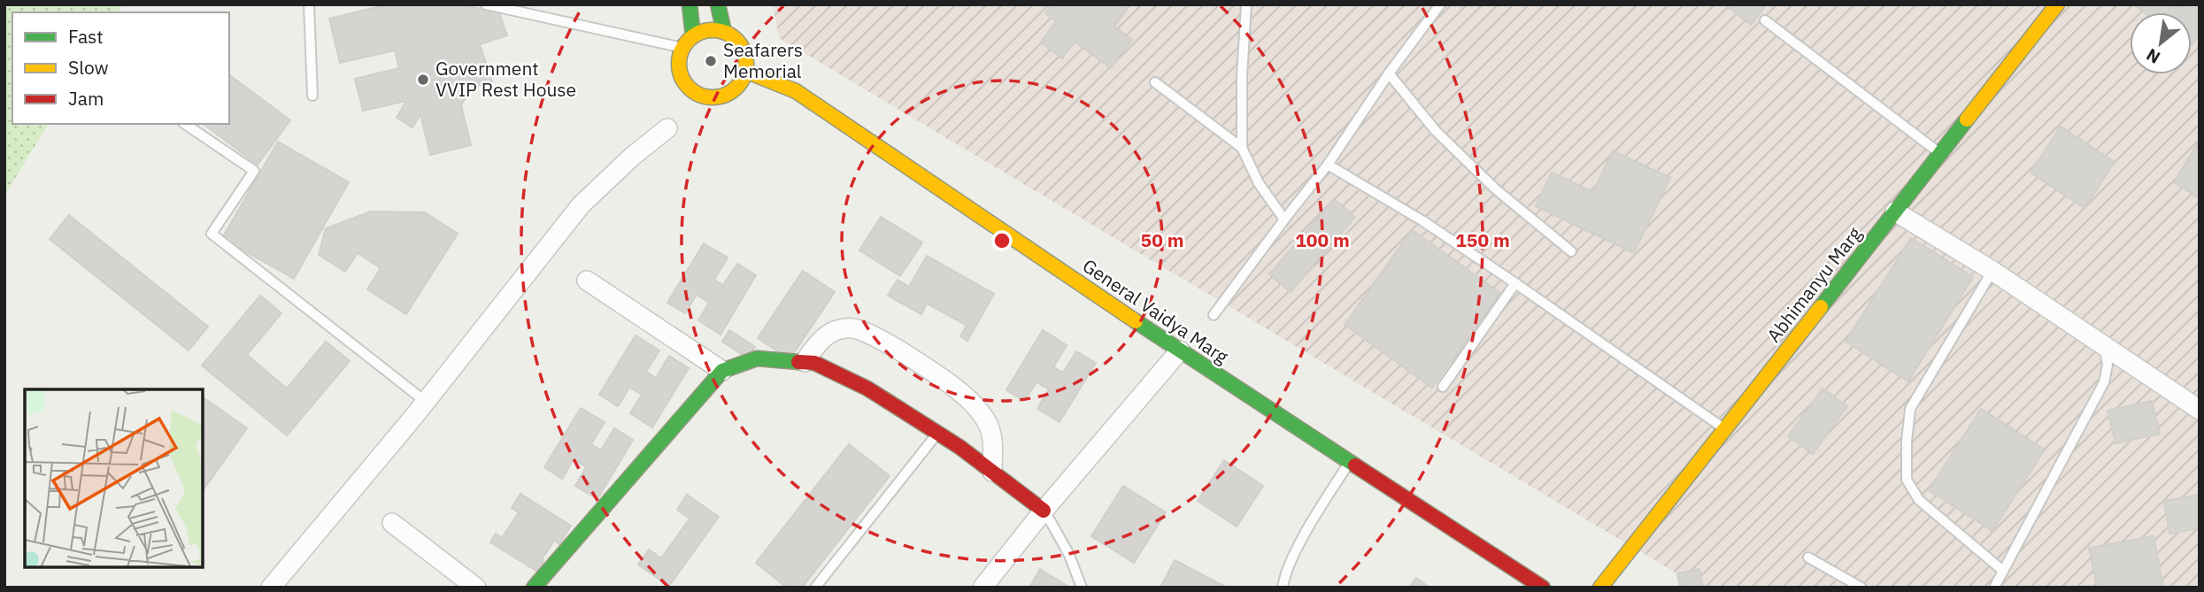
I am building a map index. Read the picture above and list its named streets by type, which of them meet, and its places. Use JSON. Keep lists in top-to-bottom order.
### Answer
{
  "streets": {
    "street": ["Abhimanyu Marg", "General Vaidya Marg"]
  },
  "places": ["Seafarers Memorial", "Government VVIP Rest House"],
  "legend": ["Fast", "Slow", "Jam"],
  "north": "bottom left",
  "rings": ["50 m", "100 m", "150 m"]
}
